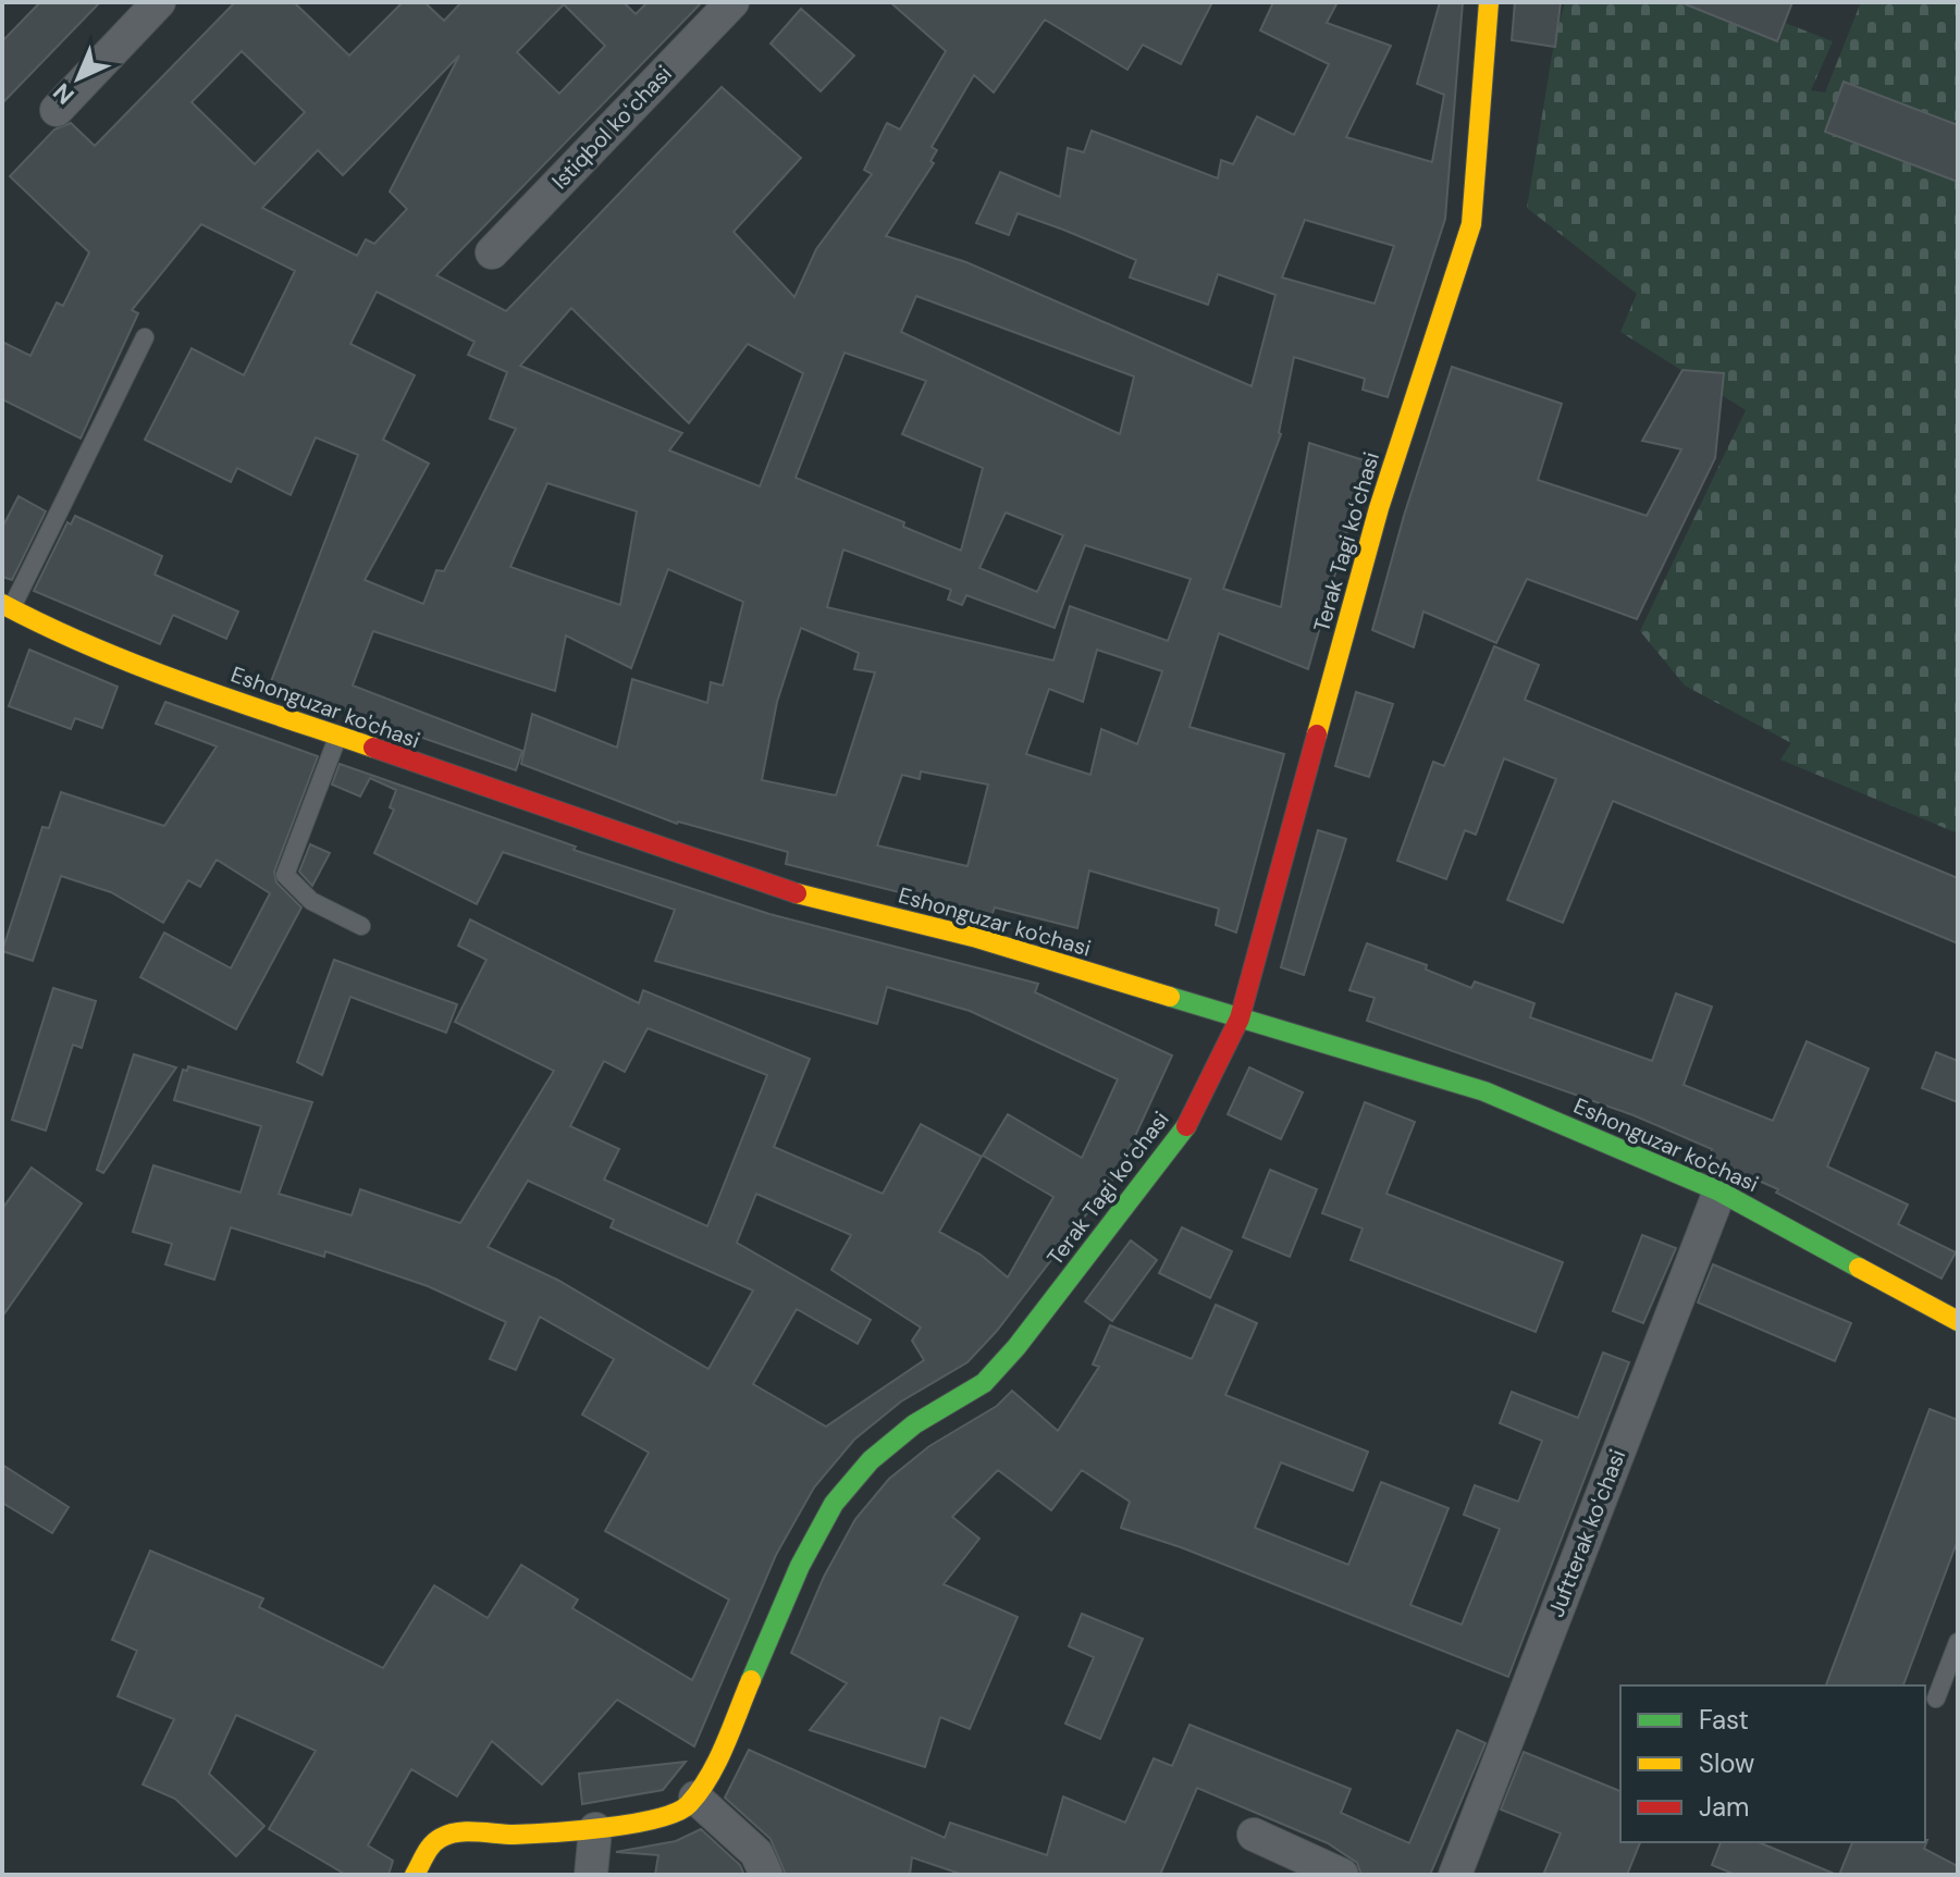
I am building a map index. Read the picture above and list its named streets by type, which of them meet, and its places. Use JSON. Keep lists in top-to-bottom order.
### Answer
{
  "streets": {
    "street": [
      "Istiqbol koʻchasi",
      "Terak Tagi koʻchasi",
      "Eshonguzar ko'chasi",
      "Juftterak koʻchasi"
    ]
  },
  "crossings": [
    ["Terak Tagi koʻchasi", "Eshonguzar ko'chasi"],
    ["Eshonguzar ko'chasi", "Juftterak koʻchasi"]
  ],
  "legend": ["Fast", "Slow", "Jam"],
  "north": "bottom left"
}
